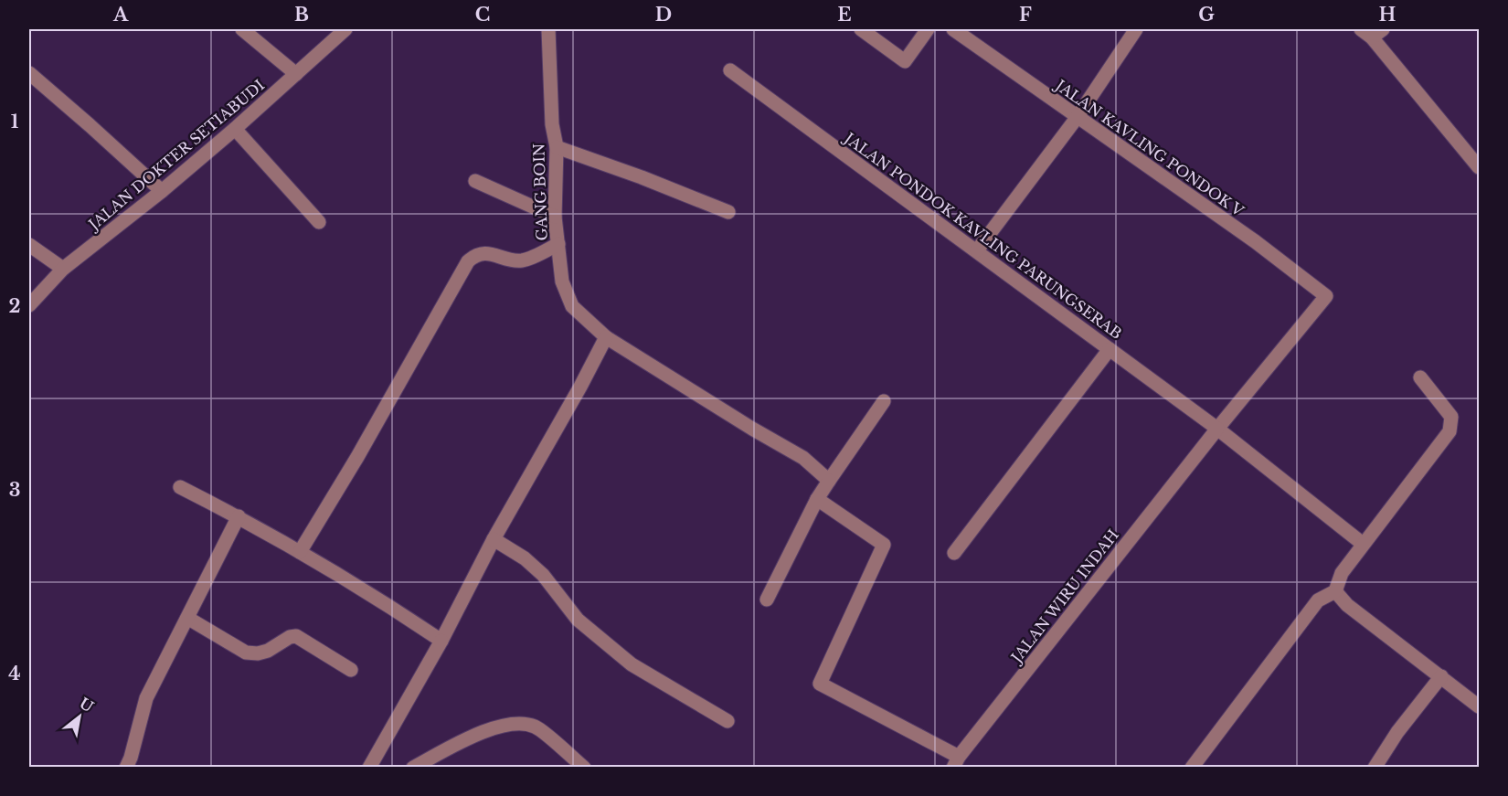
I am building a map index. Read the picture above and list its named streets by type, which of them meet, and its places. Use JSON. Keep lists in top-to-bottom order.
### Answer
{
  "streets": {
    "street": [
      "JALAN KAVLING PONDOK V",
      "JALAN DOKTER SETIABUDI",
      "GANG BOIN",
      "JALAN PONDOK KAVLING PARUNGSERAB",
      "JALAN WIRU INDAH"
    ]
  },
  "crossings": [
    ["JALAN KAVLING PONDOK V", "JALAN PONDOK KAVLING PARUNGSERAB"],
    ["JALAN KAVLING PONDOK V", "JALAN WIRU INDAH"],
    ["JALAN PONDOK KAVLING PARUNGSERAB", "JALAN WIRU INDAH"]
  ],
  "north": "top right",
  "grid": {
    "columns": [
      "A",
      "B",
      "C",
      "D",
      "E",
      "F",
      "G",
      "H"
    ],
    "rows": [
      "1",
      "2",
      "3",
      "4"
    ]
  }
}
